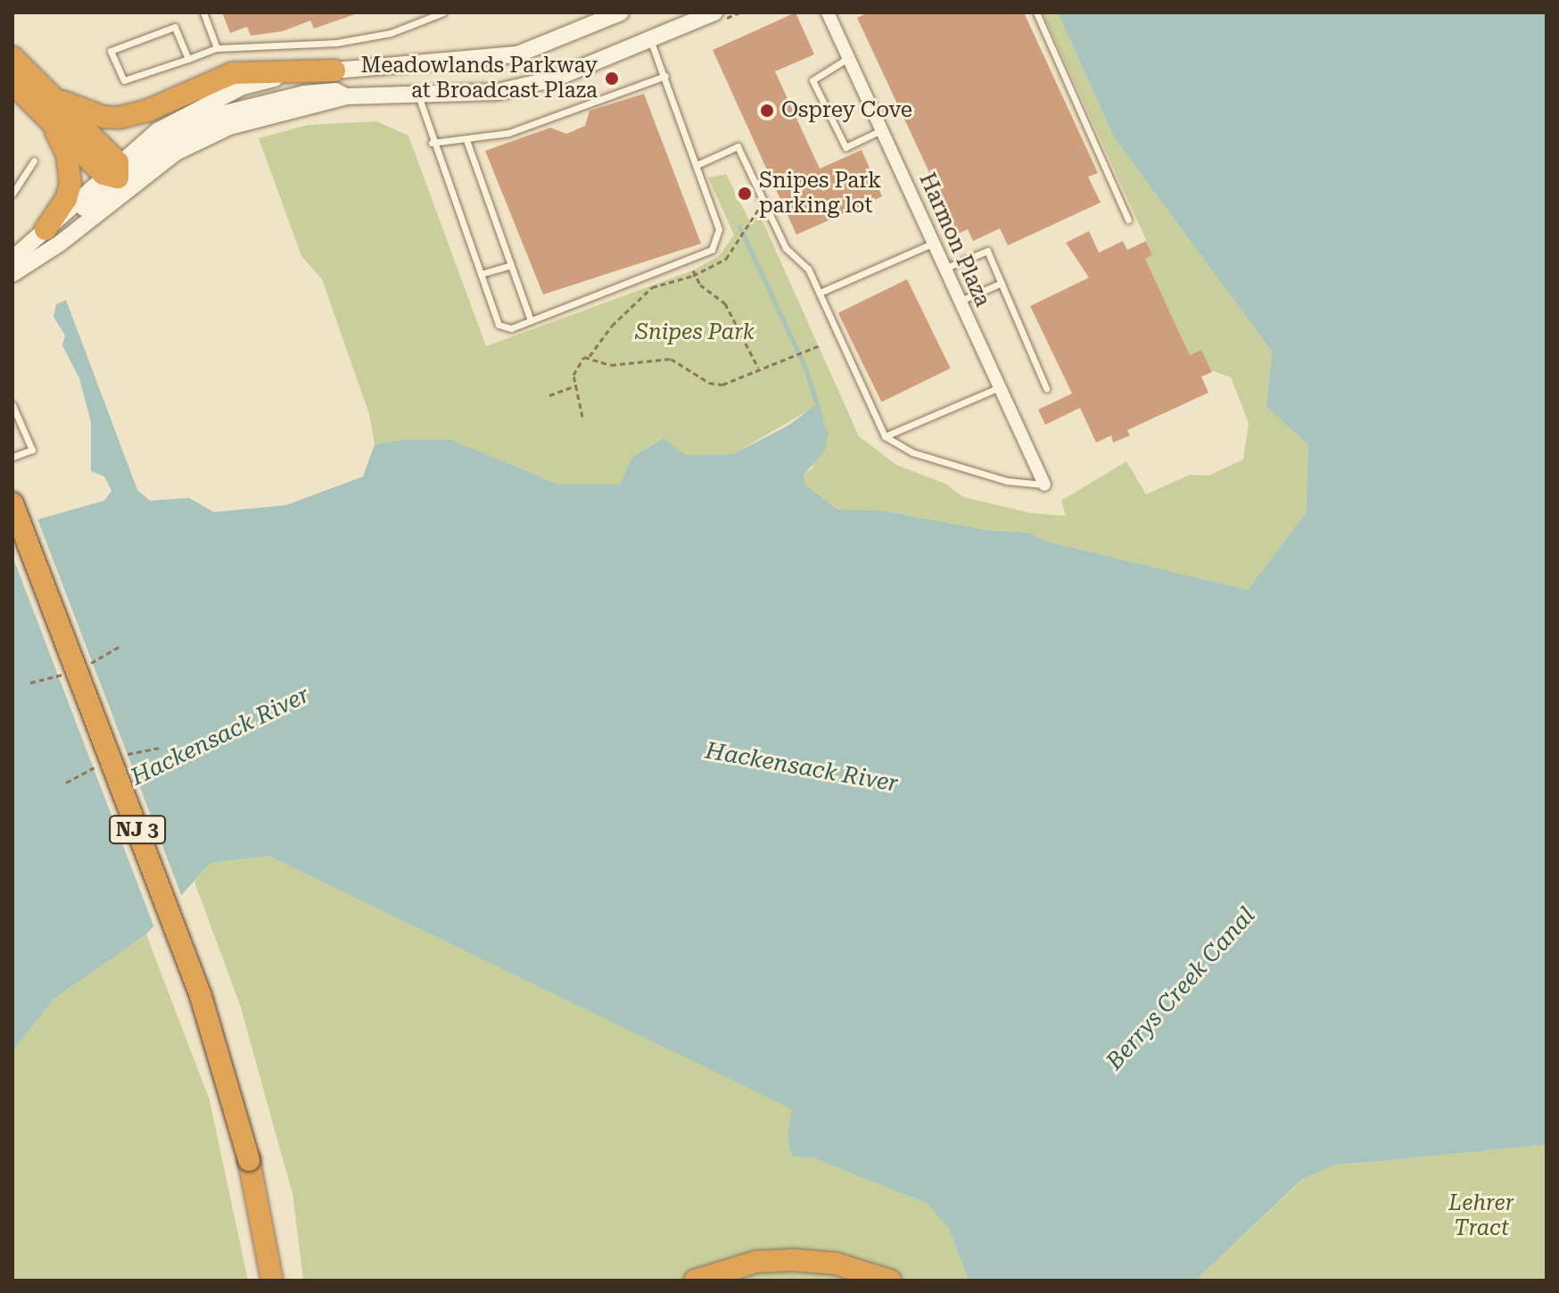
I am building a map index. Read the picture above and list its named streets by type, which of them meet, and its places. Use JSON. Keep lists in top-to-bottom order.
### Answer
{
  "streets": {
    "highway": ["NJ 3"],
    "street": ["Harmon Plaza"]
  },
  "water": ["Hackensack River", "Berrys Creek Canal"],
  "parks": ["Snipes Park", "Lehrer Tract"],
  "places": ["Meadowlands Parkway at Broadcast Plaza", "Osprey Cove", "Snipes Park parking lot"]
}
